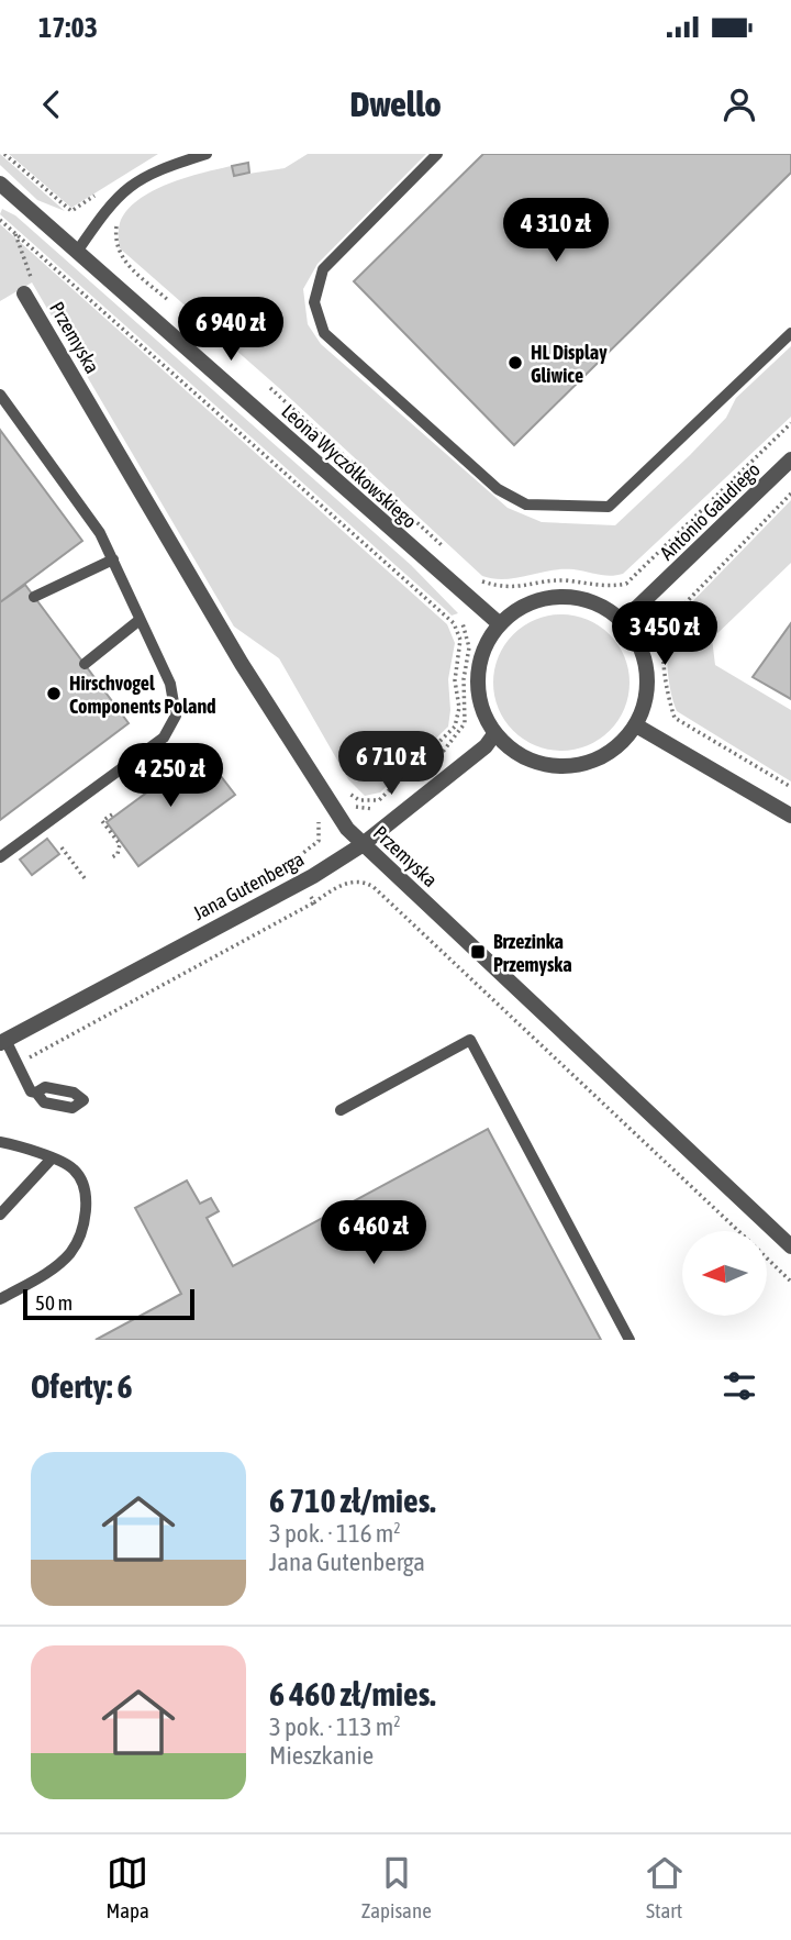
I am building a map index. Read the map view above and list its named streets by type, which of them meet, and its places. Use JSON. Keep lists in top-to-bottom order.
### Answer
{
  "streets": {
    "street": [
      "Przemyska",
      "Leona Wyczółkowskiego",
      "Antonio Gaudiego",
      "Jana Gutenberga"
    ]
  },
  "crossings": [
    ["Przemyska", "Jana Gutenberga"],
    ["Leona Wyczółkowskiego", "Antonio Gaudiego"],
    ["Leona Wyczółkowskiego", "Jana Gutenberga"],
    ["Antonio Gaudiego", "Jana Gutenberga"]
  ],
  "places": {
    "other": ["HL Display Gliwice", "Hirschvogel Components Poland"],
    "transit": ["Brzezinka Przemyska"]
  },
  "scale_bar": "50 m",
  "north": "left",
  "page": {
    "status": "17:03",
    "header": "Dwello",
    "price": [
      "4 310 zł",
      "6 940 zł",
      "3 450 zł",
      "6 710 zł",
      "4 250 zł",
      "6 460 zł"
    ],
    "scale": "50 m",
    "heading": "Oferty: 6",
    "list": [
      {
        "name": "6 710 zł/mies.",
        "note": "3 pok. · 116 m² · Jana Gutenberga"
      },
      {
        "name": "6 460 zł/mies.",
        "note": "3 pok. · 113 m² · Mieszkanie"
      }
    ],
    "tabs": ["Mapa", "Zapisane", "Start"]
  }
}
